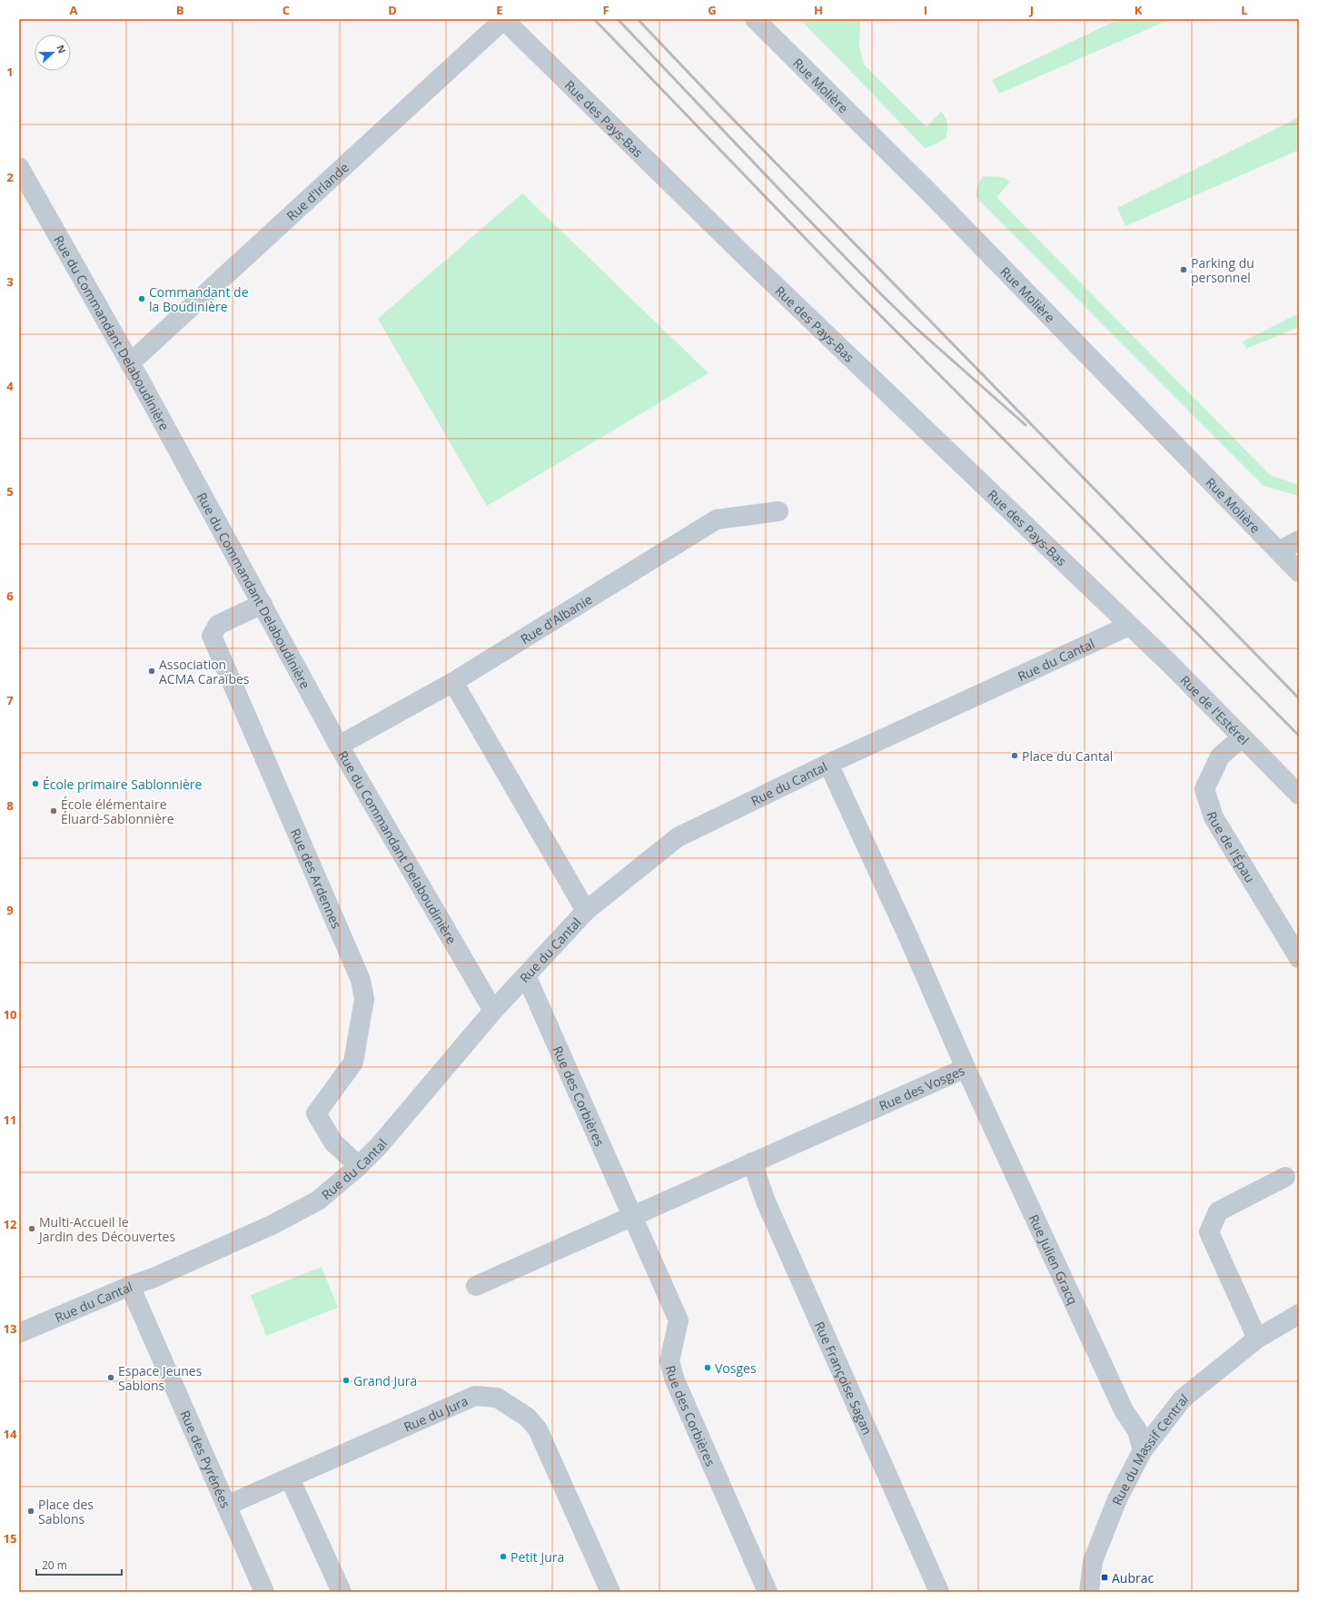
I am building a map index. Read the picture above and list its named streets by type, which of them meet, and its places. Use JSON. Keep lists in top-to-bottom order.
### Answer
{
  "streets": {
    "street": [
      "Rue Molière",
      "Rue des Pays-Bas",
      "Rue d'Irlande",
      "Rue du Commandant Delaboudinière",
      "Rue d'Albanie",
      "Rue du Cantal",
      "Rue de l'Estérel",
      "Rue de l'Épau",
      "Rue des Ardennes",
      "Rue des Vosges",
      "Rue des Corbières",
      "Rue Julien Gracq",
      "Rue Françoise Sagan",
      "Rue du Jura",
      "Rue du Massif Central",
      "Rue des Pyrénées"
    ]
  },
  "crossings": [
    ["Rue des Pays-Bas", "Rue d'Irlande"],
    ["Rue des Pays-Bas", "Rue du Cantal"],
    ["Rue des Pays-Bas", "Rue de l'Estérel"],
    ["Rue d'Irlande", "Rue du Commandant Delaboudinière"],
    ["Rue du Commandant Delaboudinière", "Rue d'Albanie"],
    ["Rue du Commandant Delaboudinière", "Rue du Cantal"],
    ["Rue du Commandant Delaboudinière", "Rue des Ardennes"],
    ["Rue du Cantal", "Rue de l'Estérel"],
    ["Rue du Cantal", "Rue des Ardennes"],
    ["Rue du Cantal", "Rue des Vosges"],
    ["Rue du Cantal", "Rue des Corbières"],
    ["Rue du Cantal", "Rue des Pyrénées"],
    ["Rue de l'Estérel", "Rue de l'Épau"],
    ["Rue des Vosges", "Rue des Corbières"],
    ["Rue des Vosges", "Rue Julien Gracq"],
    ["Rue des Vosges", "Rue Françoise Sagan"],
    ["Rue Julien Gracq", "Rue du Massif Central"],
    ["Rue du Jura", "Rue des Pyrénées"]
  ],
  "places": {
    "other": [
      "Parking du personnel",
      "Commandant de la Boudinière",
      "Association ACMA Caraïbes",
      "Place du Cantal",
      "École primaire Sablonnière",
      "École élémentaire Éluard-Sablonnière",
      "Multi-Accueil le Jardin des Découvertes",
      "Vosges",
      "Espace Jeunes Sablons",
      "Grand Jura",
      "Place des Sablons",
      "Petit Jura"
    ],
    "transit": ["Aubrac"]
  },
  "scale_bar": "20 m",
  "north": "right",
  "grid": {
    "columns": [
      "A",
      "B",
      "C",
      "D",
      "E",
      "F",
      "G",
      "H",
      "I",
      "J",
      "K",
      "L"
    ],
    "rows": [
      "1",
      "2",
      "3",
      "4",
      "5",
      "6",
      "7",
      "8",
      "9",
      "10",
      "11",
      "12",
      "13",
      "14",
      "15"
    ]
  }
}
